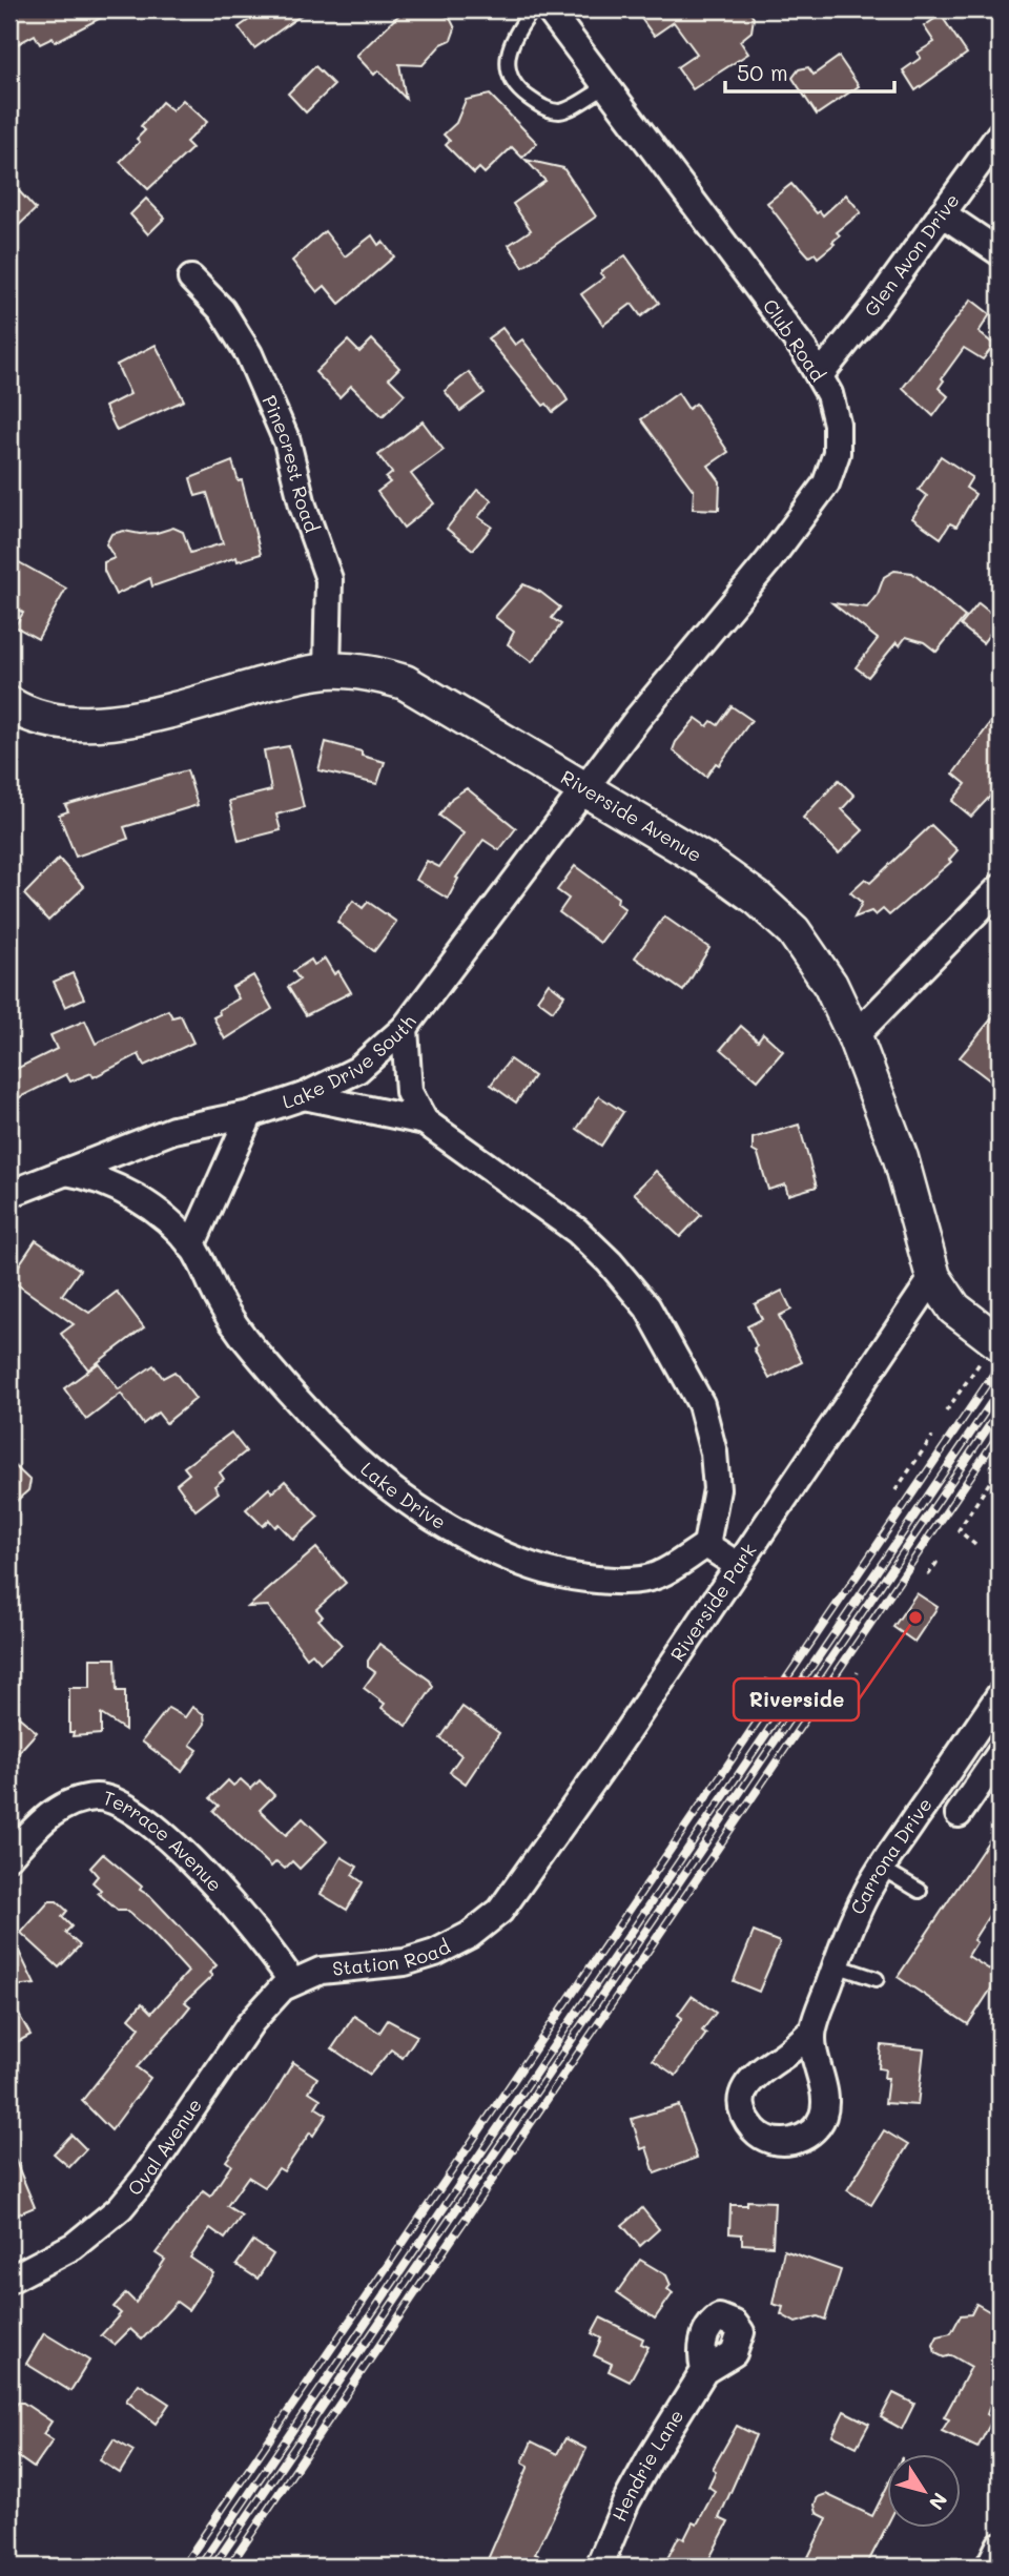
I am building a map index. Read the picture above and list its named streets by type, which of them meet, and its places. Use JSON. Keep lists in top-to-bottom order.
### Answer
{
  "streets": {
    "street": [
      "Glen Avon Drive",
      "Club Road",
      "Pinecrest Road",
      "Riverside Avenue",
      "Lake Drive South",
      "Lake Drive",
      "Riverside Park",
      "Terrace Avenue",
      "Carrona Drive",
      "Station Road",
      "Oval Avenue",
      "Hendrie Lane"
    ]
  },
  "crossings": [
    ["Glen Avon Drive", "Club Road"],
    ["Club Road", "Riverside Avenue"],
    ["Club Road", "Lake Drive South"],
    ["Pinecrest Road", "Riverside Avenue"],
    ["Riverside Avenue", "Lake Drive South"],
    ["Riverside Avenue", "Riverside Park"],
    ["Lake Drive South", "Lake Drive"],
    ["Riverside Park", "Station Road"],
    ["Terrace Avenue", "Station Road"],
    ["Terrace Avenue", "Oval Avenue"],
    ["Station Road", "Oval Avenue"]
  ],
  "places": ["Riverside"],
  "scale_bar": "50 m",
  "north": "bottom right"
}
